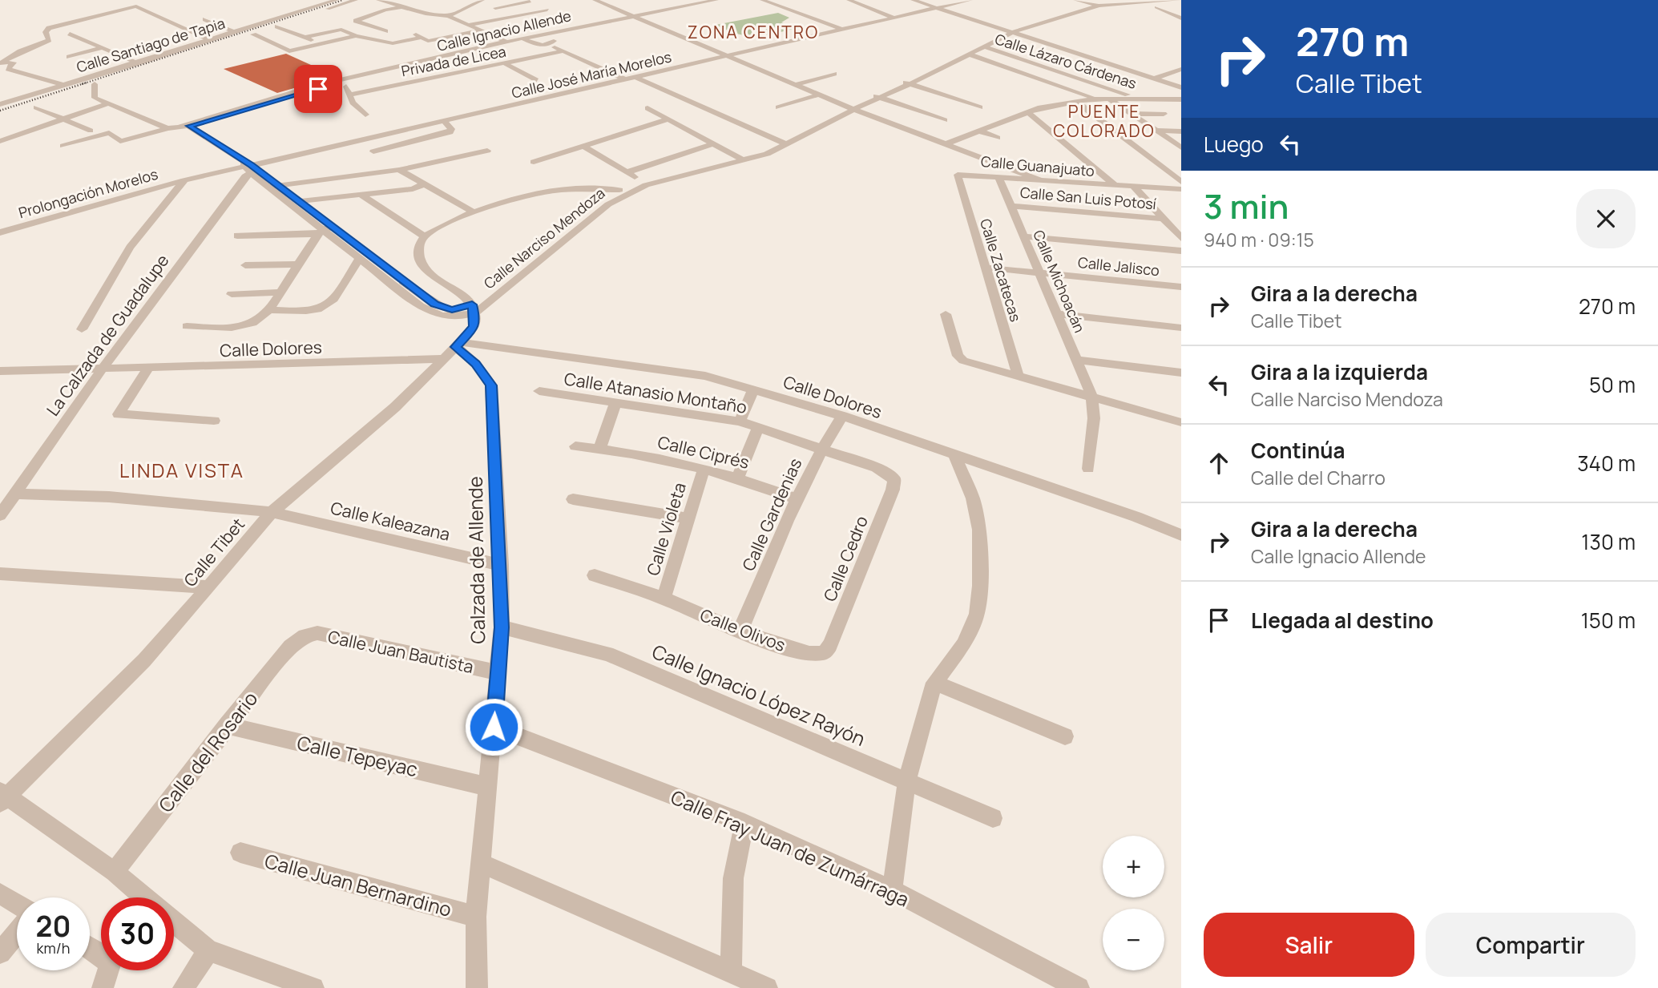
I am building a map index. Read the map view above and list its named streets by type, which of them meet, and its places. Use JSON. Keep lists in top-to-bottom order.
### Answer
{
  "streets": {
    "street": [
      "Calle Ignacio Allende",
      "Calle Santiago de Tapia",
      "Privada de Licea",
      "Calle Lázaro Cárdenas",
      "Calle José María Morelos",
      "Calle Guanajuato",
      "Prolongación Morelos",
      "Calle San Luis Potosí",
      "Calle Narciso Mendoza",
      "Calle Jalisco",
      "Calle Zacatecas",
      "Calle Michoacán",
      "La Calzada de Guadalupe",
      "Calle Dolores",
      "Calle Atanasio Montaño",
      "Calle Ciprés",
      "Calle Gardenias",
      "Calle Kaleazana",
      "Calle Violeta",
      "Calle Tibet",
      "Calle Cedro",
      "Calzada de Allende",
      "Calle Olivos",
      "Calle Juan Bautista",
      "Calle Ignacio López Rayón",
      "Calle del Rosario",
      "Calle Tepeyac",
      "Calle Fray Juan de Zumárraga",
      "Calle Juan Bernardino"
    ]
  },
  "crossings": [
    ["Calle Ignacio Allende", "Calle Narciso Mendoza"],
    ["Calle Lázaro Cárdenas", "Calle Narciso Mendoza"],
    ["Calle José María Morelos", "Prolongación Morelos"],
    ["Calle José María Morelos", "Calle Narciso Mendoza"],
    ["Calle José María Morelos", "La Calzada de Guadalupe"],
    ["Calle Guanajuato", "Calle Zacatecas"],
    ["Calle Guanajuato", "Calle Michoacán"],
    ["Prolongación Morelos", "Calle Narciso Mendoza"],
    ["Prolongación Morelos", "La Calzada de Guadalupe"],
    ["Calle San Luis Potosí", "Calle Michoacán"],
    ["Calle Narciso Mendoza", "La Calzada de Guadalupe"],
    ["Calle Narciso Mendoza", "Calle Tibet"],
    ["Calle Jalisco", "Calle Zacatecas"],
    ["Calle Jalisco", "Calle Michoacán"],
    ["La Calzada de Guadalupe", "Calle Dolores"],
    ["La Calzada de Guadalupe", "Calle Kaleazana"],
    ["Calle Dolores", "Calle Gardenias"],
    ["Calle Dolores", "Calle Tibet"],
    ["Calle Dolores", "Calzada de Allende"],
    ["Calle Atanasio Montaño", "Calle Gardenias"],
    ["Calle Atanasio Montaño", "Calle Cedro"],
    ["Calle Ciprés", "Calle Gardenias"],
    ["Calle Ciprés", "Calle Violeta"],
    ["Calle Gardenias", "Calle Olivos"],
    ["Calle Kaleazana", "Calle Tibet"],
    ["Calle Kaleazana", "Calzada de Allende"],
    ["Calle Violeta", "Calle Olivos"],
    ["Calle Tibet", "Calzada de Allende"],
    ["Calle Cedro", "Calle Olivos"],
    ["Calzada de Allende", "Calle Juan Bautista"],
    ["Calzada de Allende", "Calle Ignacio López Rayón"],
    ["Calzada de Allende", "Calle Tepeyac"],
    ["Calzada de Allende", "Calle Fray Juan de Zumárraga"],
    ["Calzada de Allende", "Calle Juan Bernardino"],
    ["Calle Juan Bautista", "Calle del Rosario"],
    ["Calle del Rosario", "Calle Tepeyac"]
  ],
  "districts": ["ZONA CENTRO", "PUENTE COLORADO", "LINDA VISTA"],
  "page": {
    "turn": ["270 m", "Calle Tibet"],
    "then": "Luego",
    "heading": ["3 min", "940 m · 09:15"],
    "list": [
      {
        "name": "Gira a la derecha",
        "note": "Calle Tibet",
        "value": "270 m"
      },
      {
        "name": "Gira a la izquierda",
        "note": "Calle Narciso Mendoza",
        "value": "50 m"
      },
      {
        "name": "Continúa",
        "note": "Calle del Charro",
        "value": "340 m"
      },
      {
        "name": "Gira a la derecha",
        "note": "Calle Ignacio Allende",
        "value": "130 m"
      },
      {
        "name": "Llegada al destino",
        "value": "150 m"
      }
    ],
    "map_buttons": ["+", "−"],
    "speed": "20 km/h",
    "limit": "30",
    "buttons": ["Salir", "Compartir"]
  }
}
